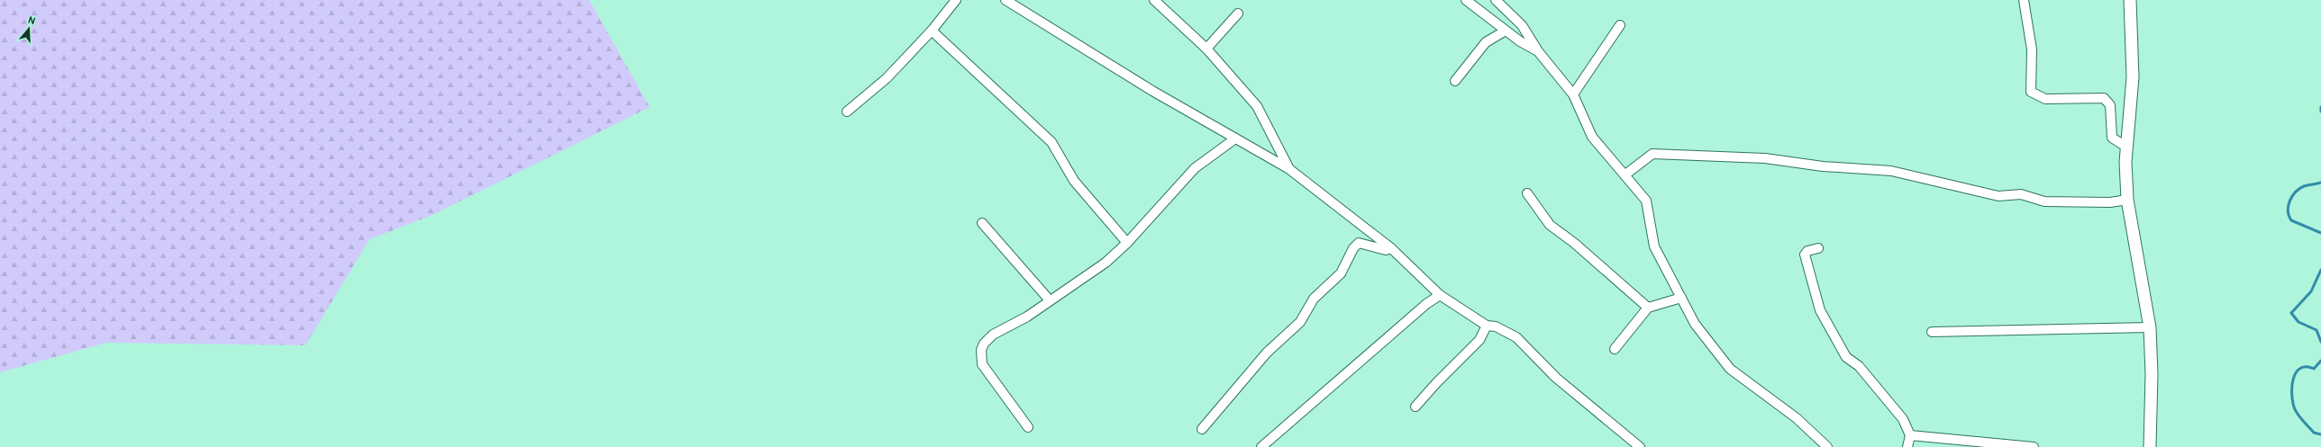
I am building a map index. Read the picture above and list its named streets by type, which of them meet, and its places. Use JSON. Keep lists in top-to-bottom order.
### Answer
{
  "north": "top"
}
